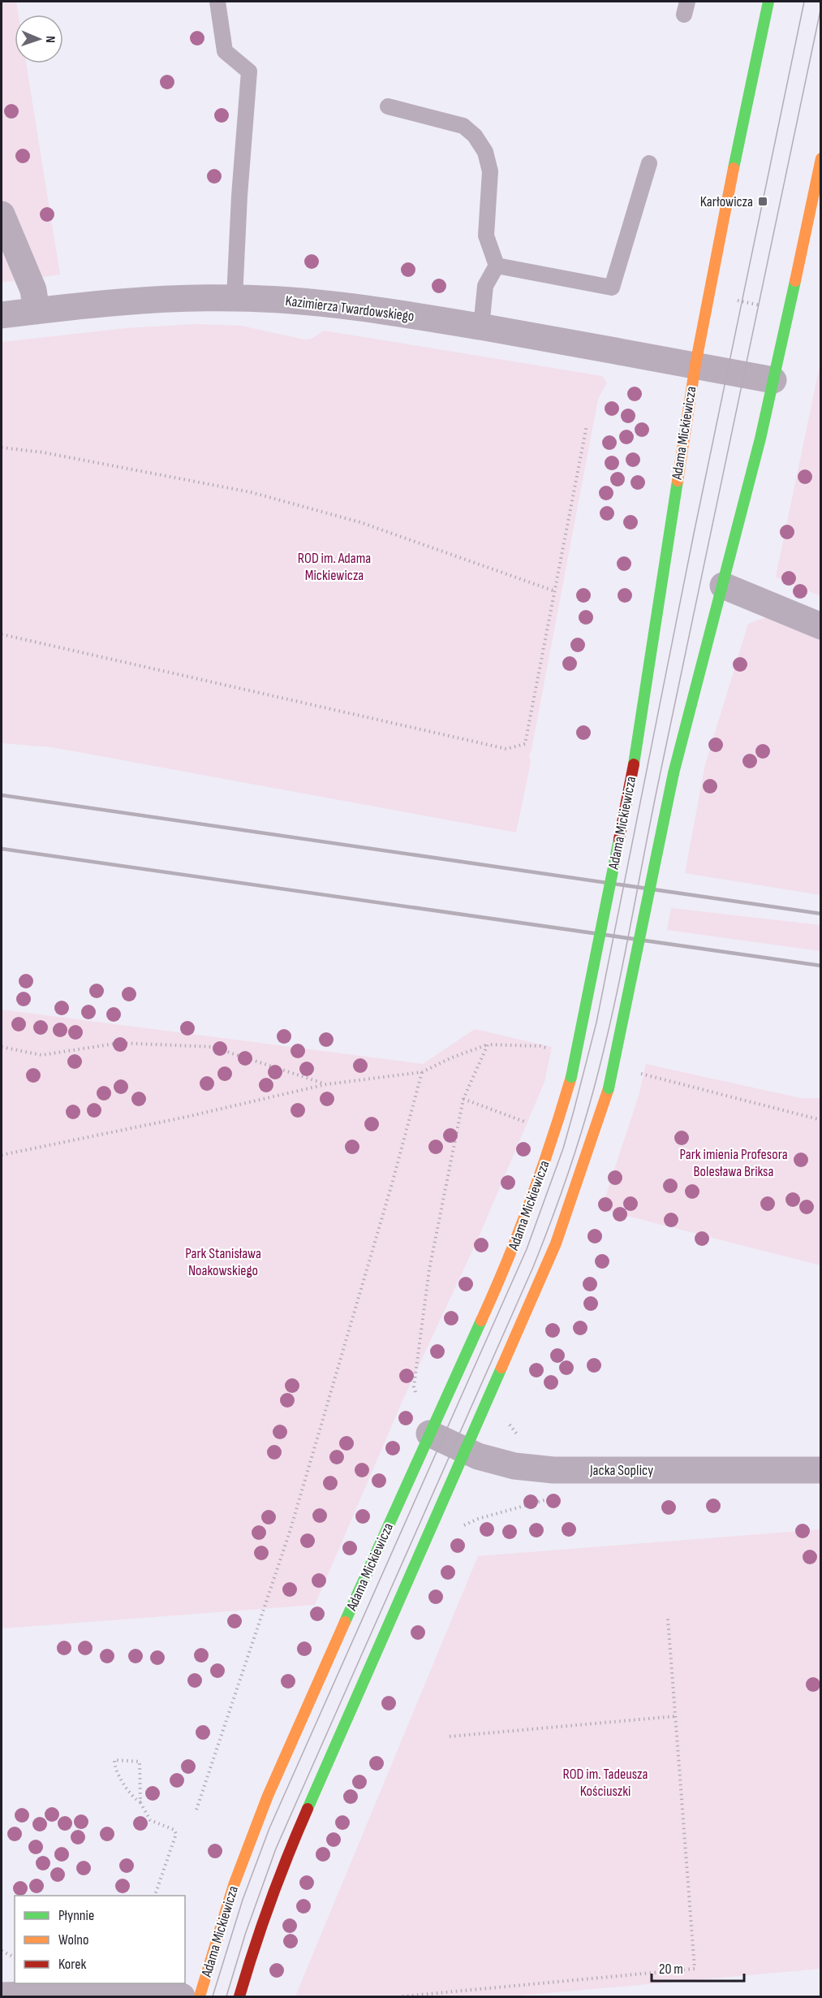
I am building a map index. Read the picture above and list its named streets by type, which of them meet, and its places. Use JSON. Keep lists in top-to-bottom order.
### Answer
{
  "streets": {
    "street": ["Kazimierza Twardowskiego", "Adama Mickiewicza", "Jacka Soplicy"]
  },
  "crossings": [
    ["Kazimierza Twardowskiego", "Adama Mickiewicza"],
    ["Adama Mickiewicza", "Jacka Soplicy"]
  ],
  "parks": [
    "ROD im. Adama Mickiewicza",
    "Park imienia Profesora Bolesława Briksa",
    "Park Stanisława Noakowskiego",
    "ROD im. Tadeusza Kościuszki"
  ],
  "places": {
    "transit": ["Karłowicza"]
  },
  "legend": ["Płynnie", "Wolno", "Korek"],
  "scale_bar": "20 m",
  "north": "right"
}
